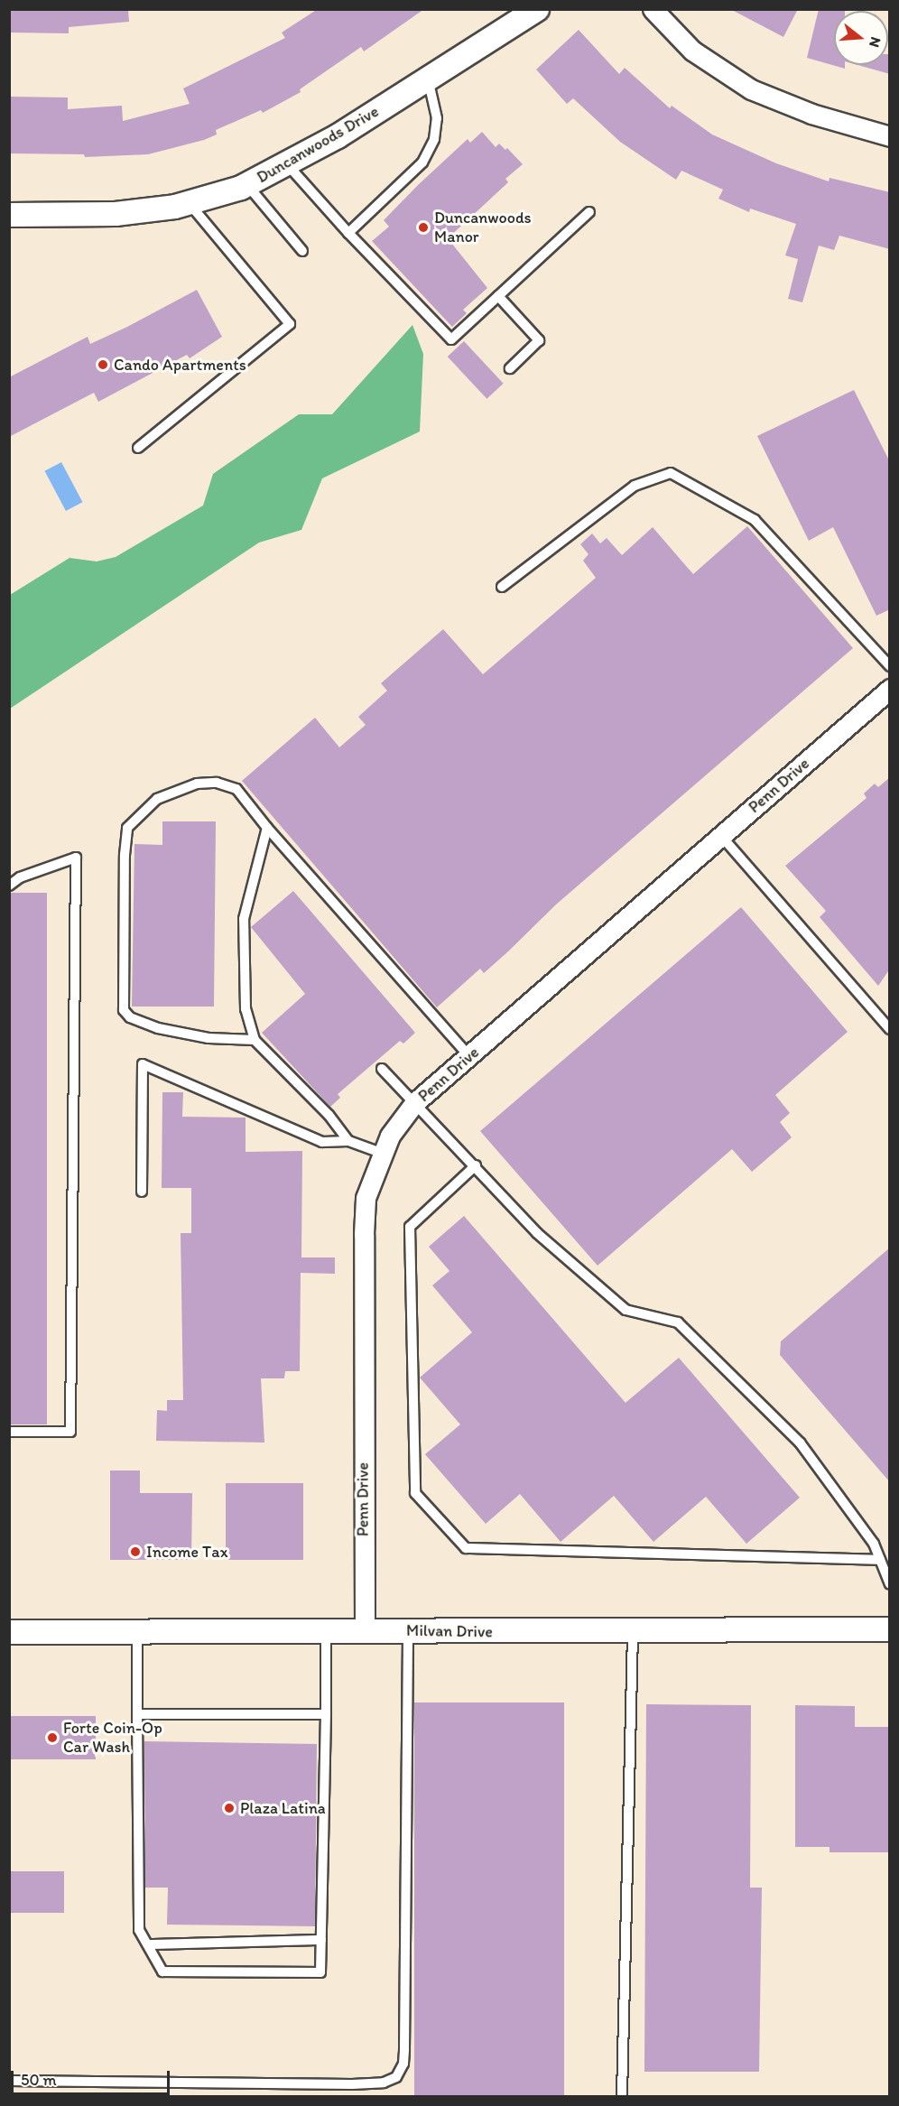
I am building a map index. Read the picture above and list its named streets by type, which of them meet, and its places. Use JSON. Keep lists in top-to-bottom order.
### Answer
{
  "streets": {
    "street": ["Duncanwoods Drive", "Penn Drive", "Milvan Drive"]
  },
  "crossings": [
    ["Penn Drive", "Milvan Drive"]
  ],
  "places": [
    "Duncanwoods Manor",
    "Cando Apartments",
    "Income Tax",
    "Forte Coin-Op Car Wash",
    "Plaza Latina"
  ],
  "scale_bar": "50 m",
  "north": "right"
}
